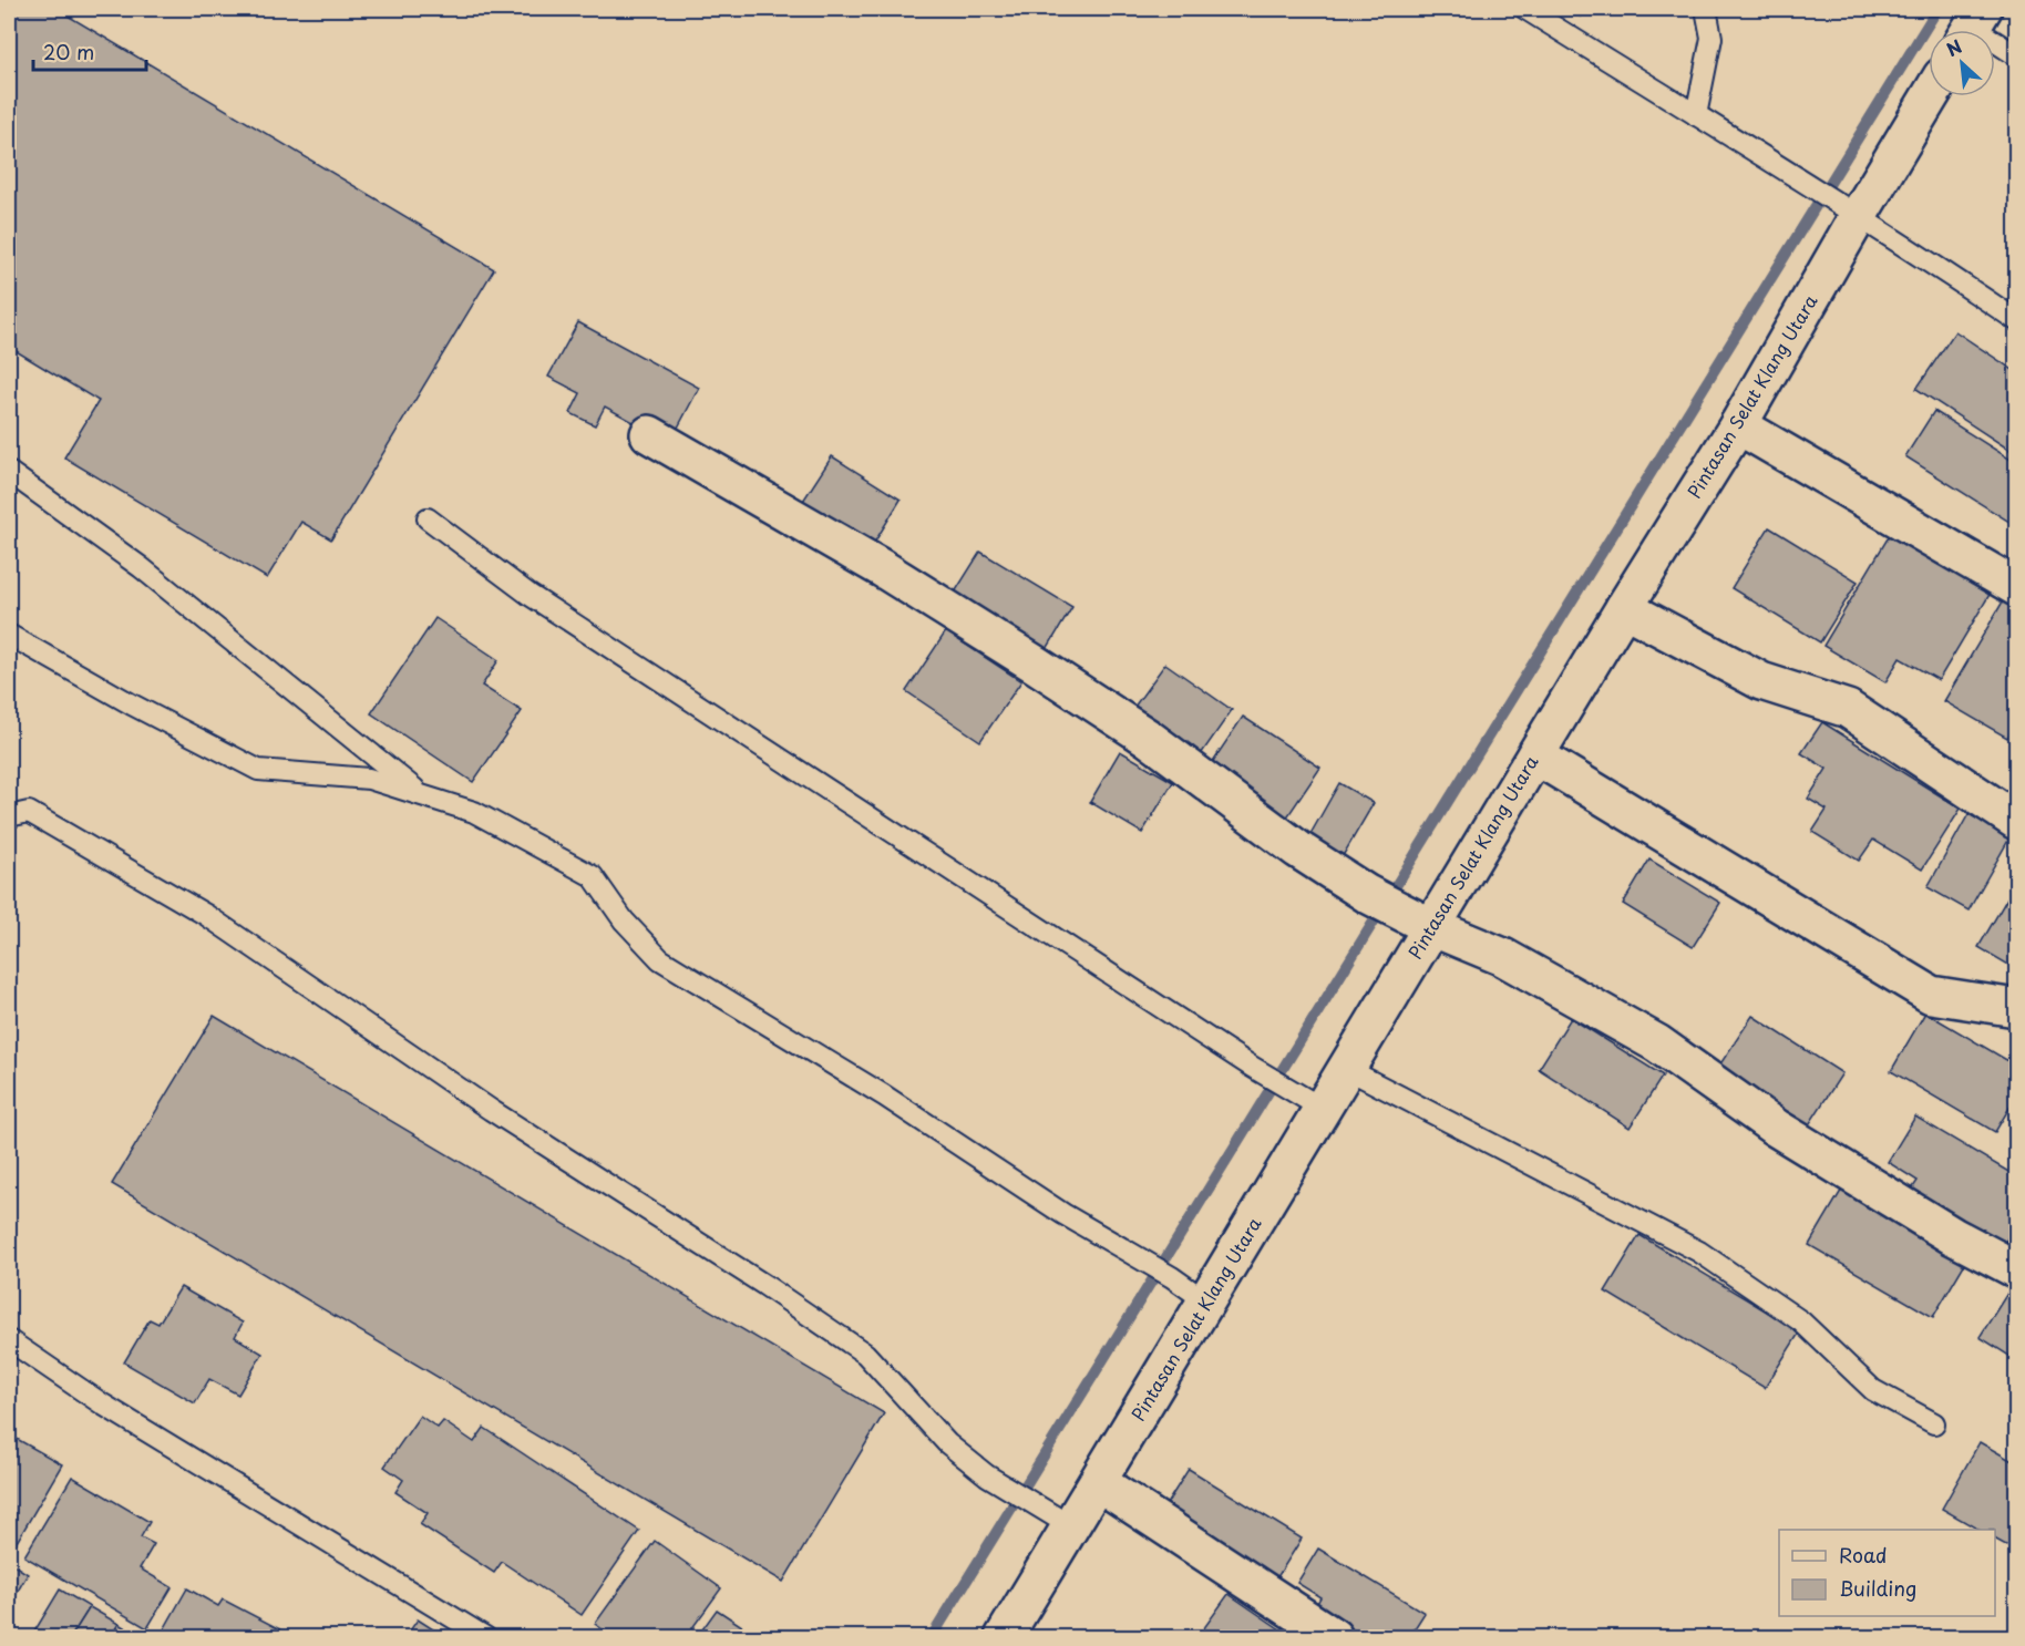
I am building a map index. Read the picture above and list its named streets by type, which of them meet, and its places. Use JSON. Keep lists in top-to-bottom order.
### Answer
{
  "streets": {
    "main road": ["Pintasan Selat Klang Utara"]
  },
  "legend": ["Road", "Building"],
  "scale_bar": "20 m",
  "north": "top left"
}
